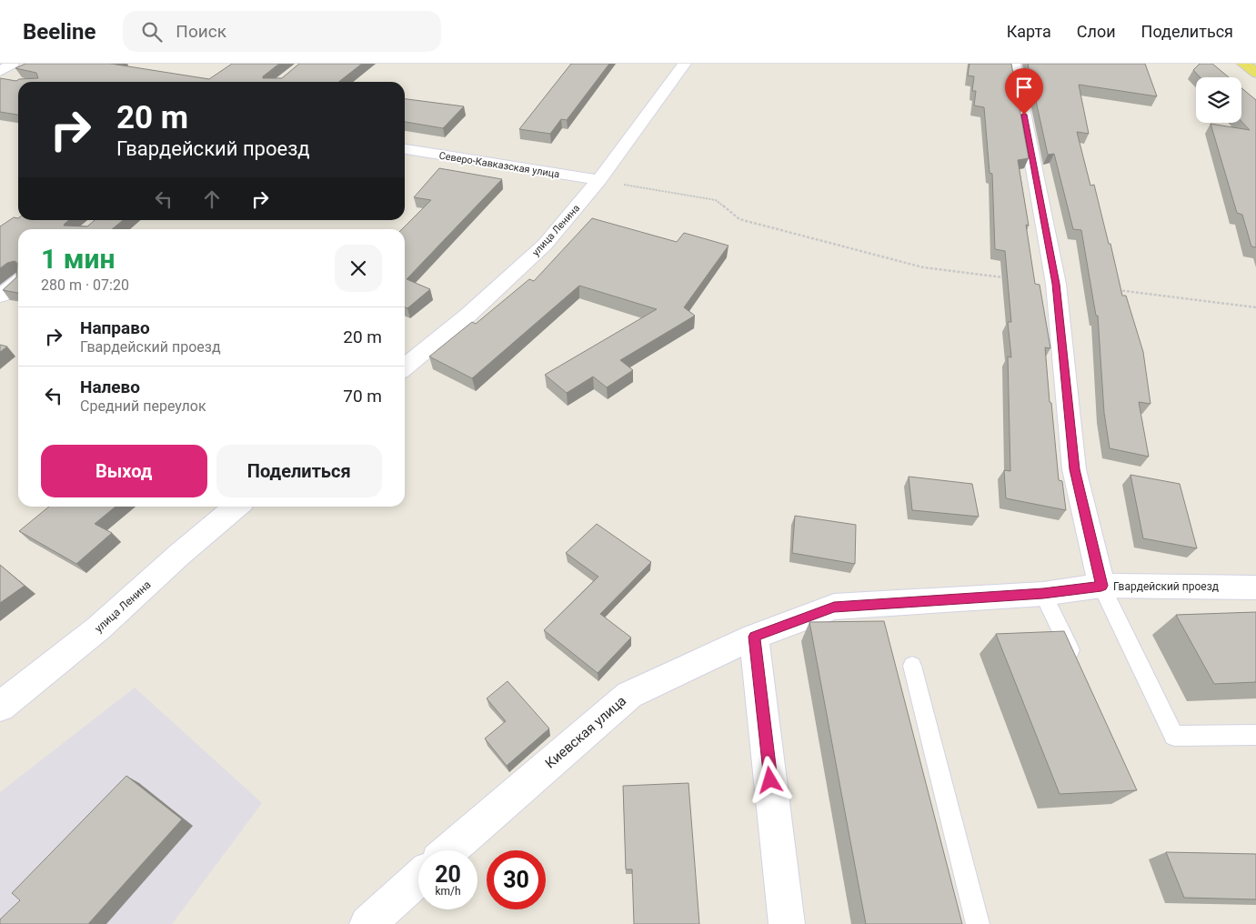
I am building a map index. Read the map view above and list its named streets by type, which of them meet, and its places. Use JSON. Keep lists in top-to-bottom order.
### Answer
{
  "streets": {
    "street": [
      "Северо-Кавказская улица",
      "улица Ленина",
      "Гвардейский проезд",
      "Киевская улица"
    ]
  },
  "crossings": [
    ["Северо-Кавказская улица", "улица Ленина"],
    ["Гвардейский проезд", "Киевская улица"]
  ],
  "page": {
    "header": "Beeline",
    "search": "Поиск",
    "nav": ["Карта", "Слои", "Поделиться"],
    "turn": ["20 m", "Гвардейский проезд"],
    "heading": ["1 мин", "280 m · 07:20"],
    "list": [
      {
        "name": "Направо",
        "note": "Гвардейский проезд",
        "value": "20 m"
      },
      {
        "name": "Налево",
        "note": "Средний переулок",
        "value": "70 m"
      }
    ],
    "buttons": ["Выход", "Поделиться"],
    "speed": "20 km/h",
    "limit": "30"
  }
}
